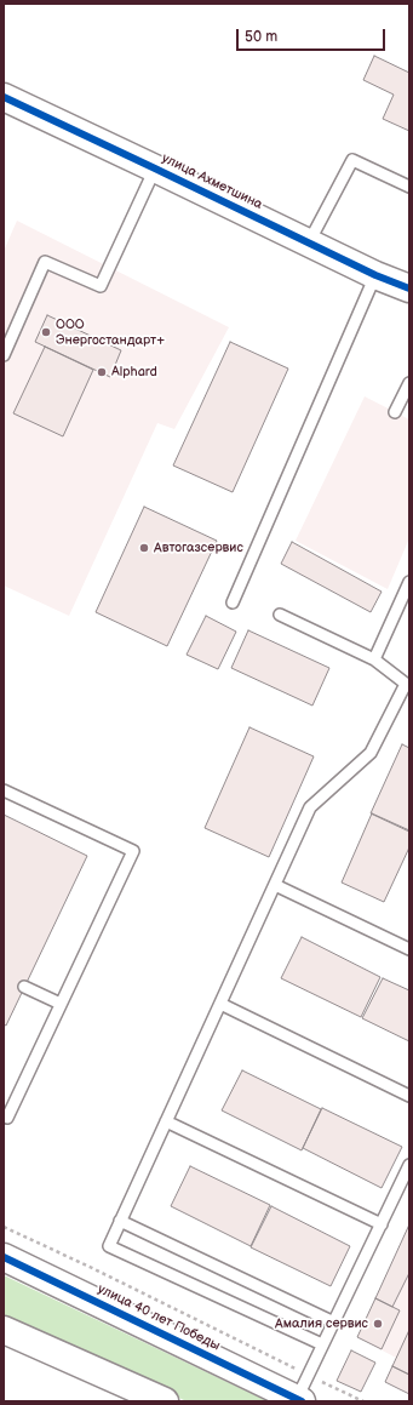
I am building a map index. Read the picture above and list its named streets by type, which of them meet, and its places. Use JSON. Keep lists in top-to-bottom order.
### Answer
{
  "streets": {
    "street": ["улица Ахметшина", "улица 40 лет Победы"]
  },
  "places": [
    "ООО Энергостандарт+",
    "Alphard",
    "Автогазсервис",
    "Амалия сервис"
  ],
  "scale_bar": "50 m"
}
